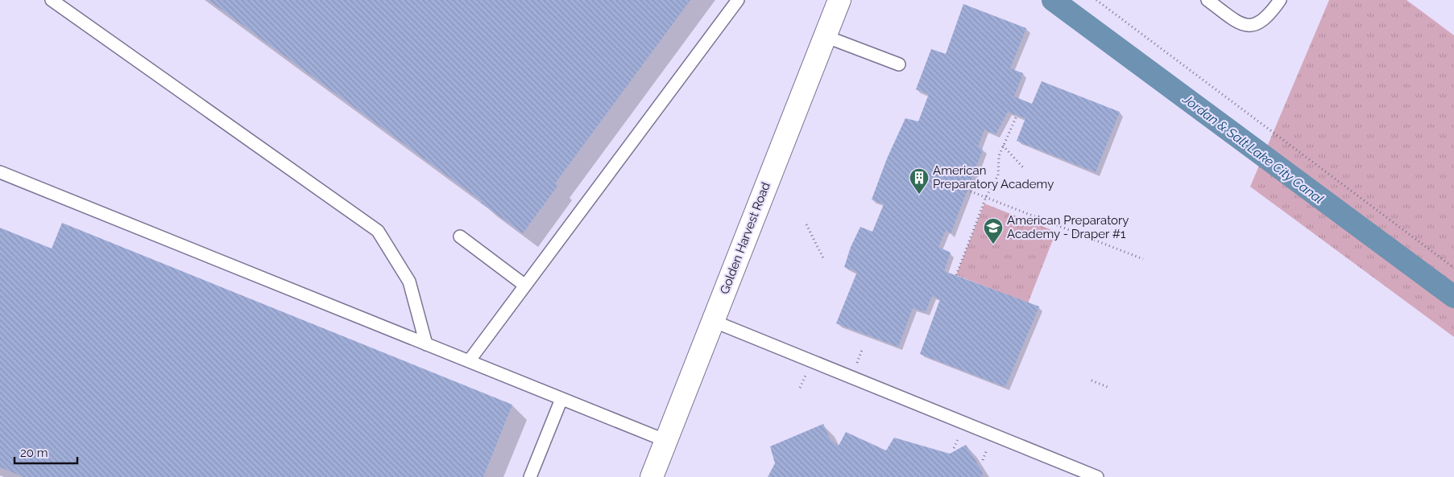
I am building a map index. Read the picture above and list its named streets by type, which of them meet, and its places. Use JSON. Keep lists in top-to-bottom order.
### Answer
{
  "streets": {
    "street": ["Golden Harvest Road"]
  },
  "water": ["Jordan & Salt Lake City Canal"],
  "places": {
    "building": ["American Preparatory Academy"],
    "school or university": ["American Preparatory Academy - Draper #1"]
  },
  "scale_bar": "20 m"
}
